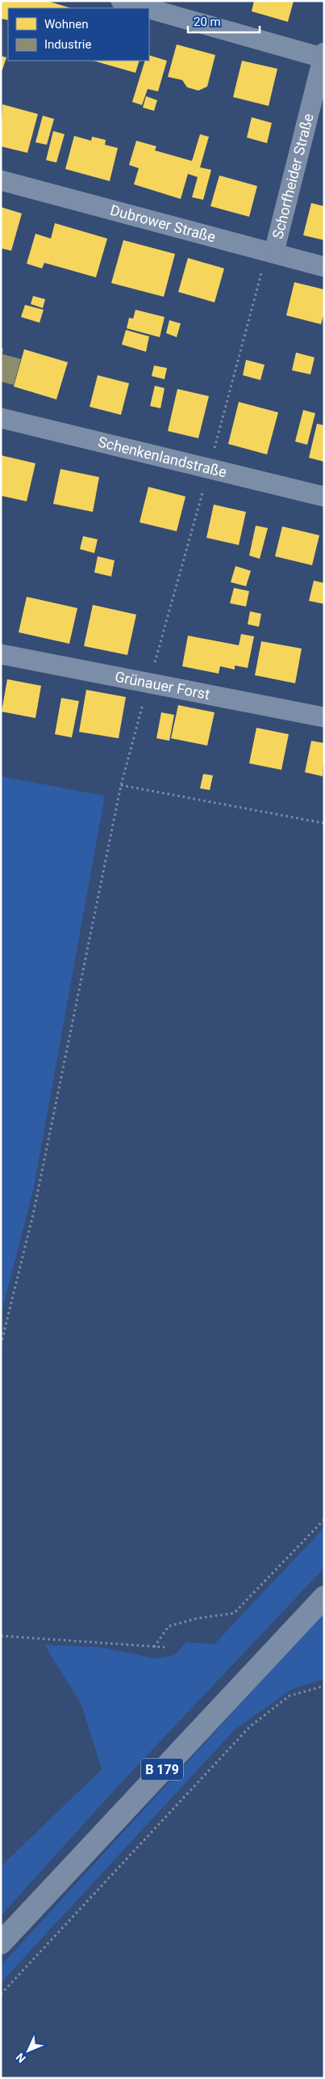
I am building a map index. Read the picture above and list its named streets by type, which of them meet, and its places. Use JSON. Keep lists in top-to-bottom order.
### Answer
{
  "streets": {
    "main road": ["B 179"],
    "street": [
      "Schorfheider Straße",
      "Dubrower Straße",
      "Schenkenlandstraße",
      "Grünauer Forst"
    ]
  },
  "crossings": [
    ["Schorfheider Straße", "Dubrower Straße"]
  ],
  "legend": ["Wohnen", "Industrie"],
  "scale_bar": "20 m",
  "north": "bottom left"
}
